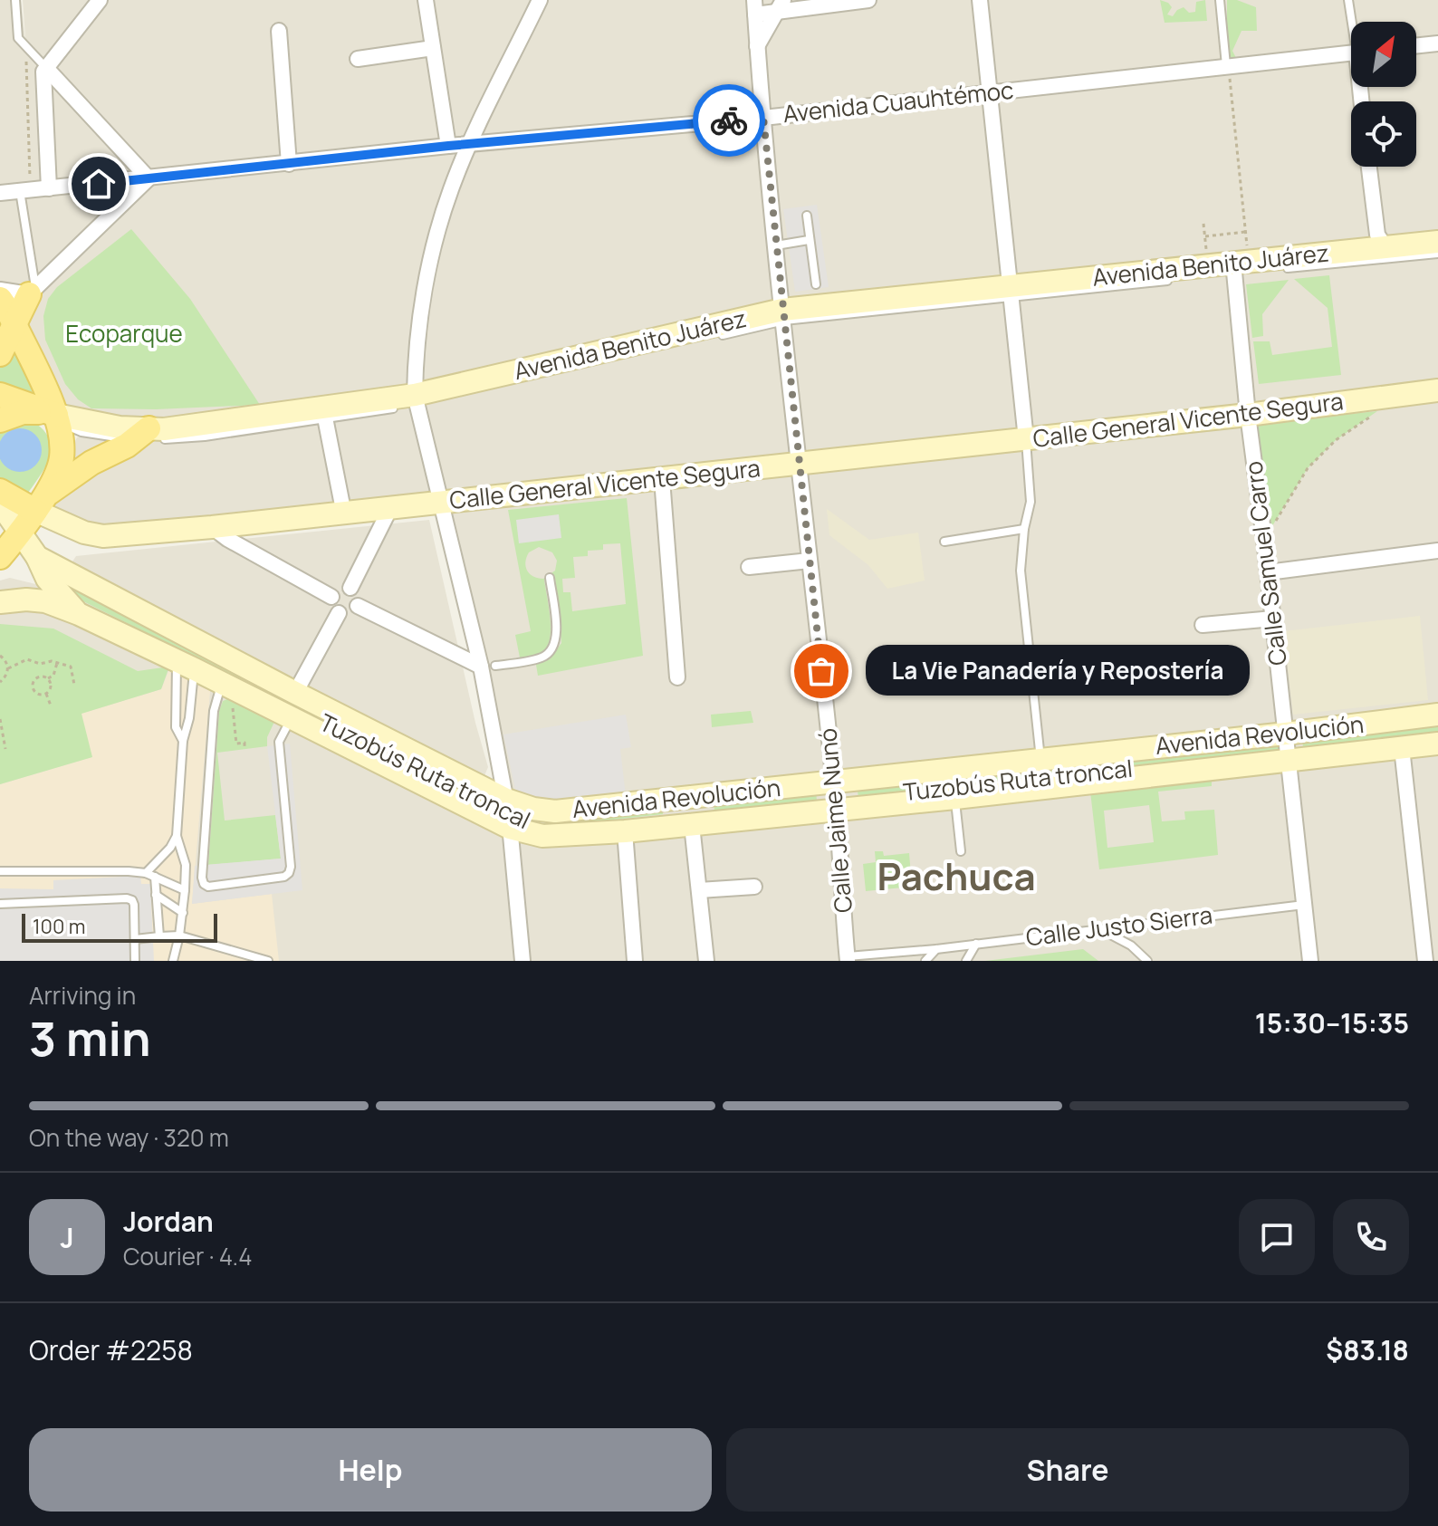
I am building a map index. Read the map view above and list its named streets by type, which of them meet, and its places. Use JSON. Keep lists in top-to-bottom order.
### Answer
{
  "streets": {
    "main road": ["Avenida Benito Juárez", "Calle General Vicente Segura", "Avenida Revolución"],
    "street": ["Avenida Cuauhtémoc", "Calle Samuel Carro", "Calle Jaime Nunó"],
    "lane": ["Tuzobús Ruta troncal", "Calle Justo Sierra"]
  },
  "crossings": [
    ["Avenida Cuauhtémoc", "Calle Jaime Nunó"],
    ["Avenida Benito Juárez", "Calle Samuel Carro"],
    ["Avenida Benito Juárez", "Calle Jaime Nunó"],
    ["Calle General Vicente Segura", "Calle Samuel Carro"],
    ["Calle General Vicente Segura", "Calle Jaime Nunó"],
    ["Calle Samuel Carro", "Avenida Revolución"],
    ["Calle Samuel Carro", "Tuzobús Ruta troncal"],
    ["Calle Samuel Carro", "Calle Justo Sierra"],
    ["Avenida Revolución", "Tuzobús Ruta troncal"],
    ["Avenida Revolución", "Calle Jaime Nunó"],
    ["Calle Jaime Nunó", "Calle Justo Sierra"]
  ],
  "districts": ["Pachuca"],
  "parks": ["Ecoparque"],
  "places": ["La Vie Panadería y Repostería"],
  "scale_bar": "100 m",
  "north": "top right",
  "page": {
    "bubble": "La Vie Panadería y Repostería",
    "scale": "100 m",
    "heading": ["3 min", "Arriving in", "15:30–15:35"],
    "panel": [
      "Jordan",
      "Courier · 4.4",
      "Order #2258",
      "$83.18"
    ],
    "bar": "On the way · 320 m",
    "round": "J",
    "buttons": ["Help", "Share"]
  }
}
